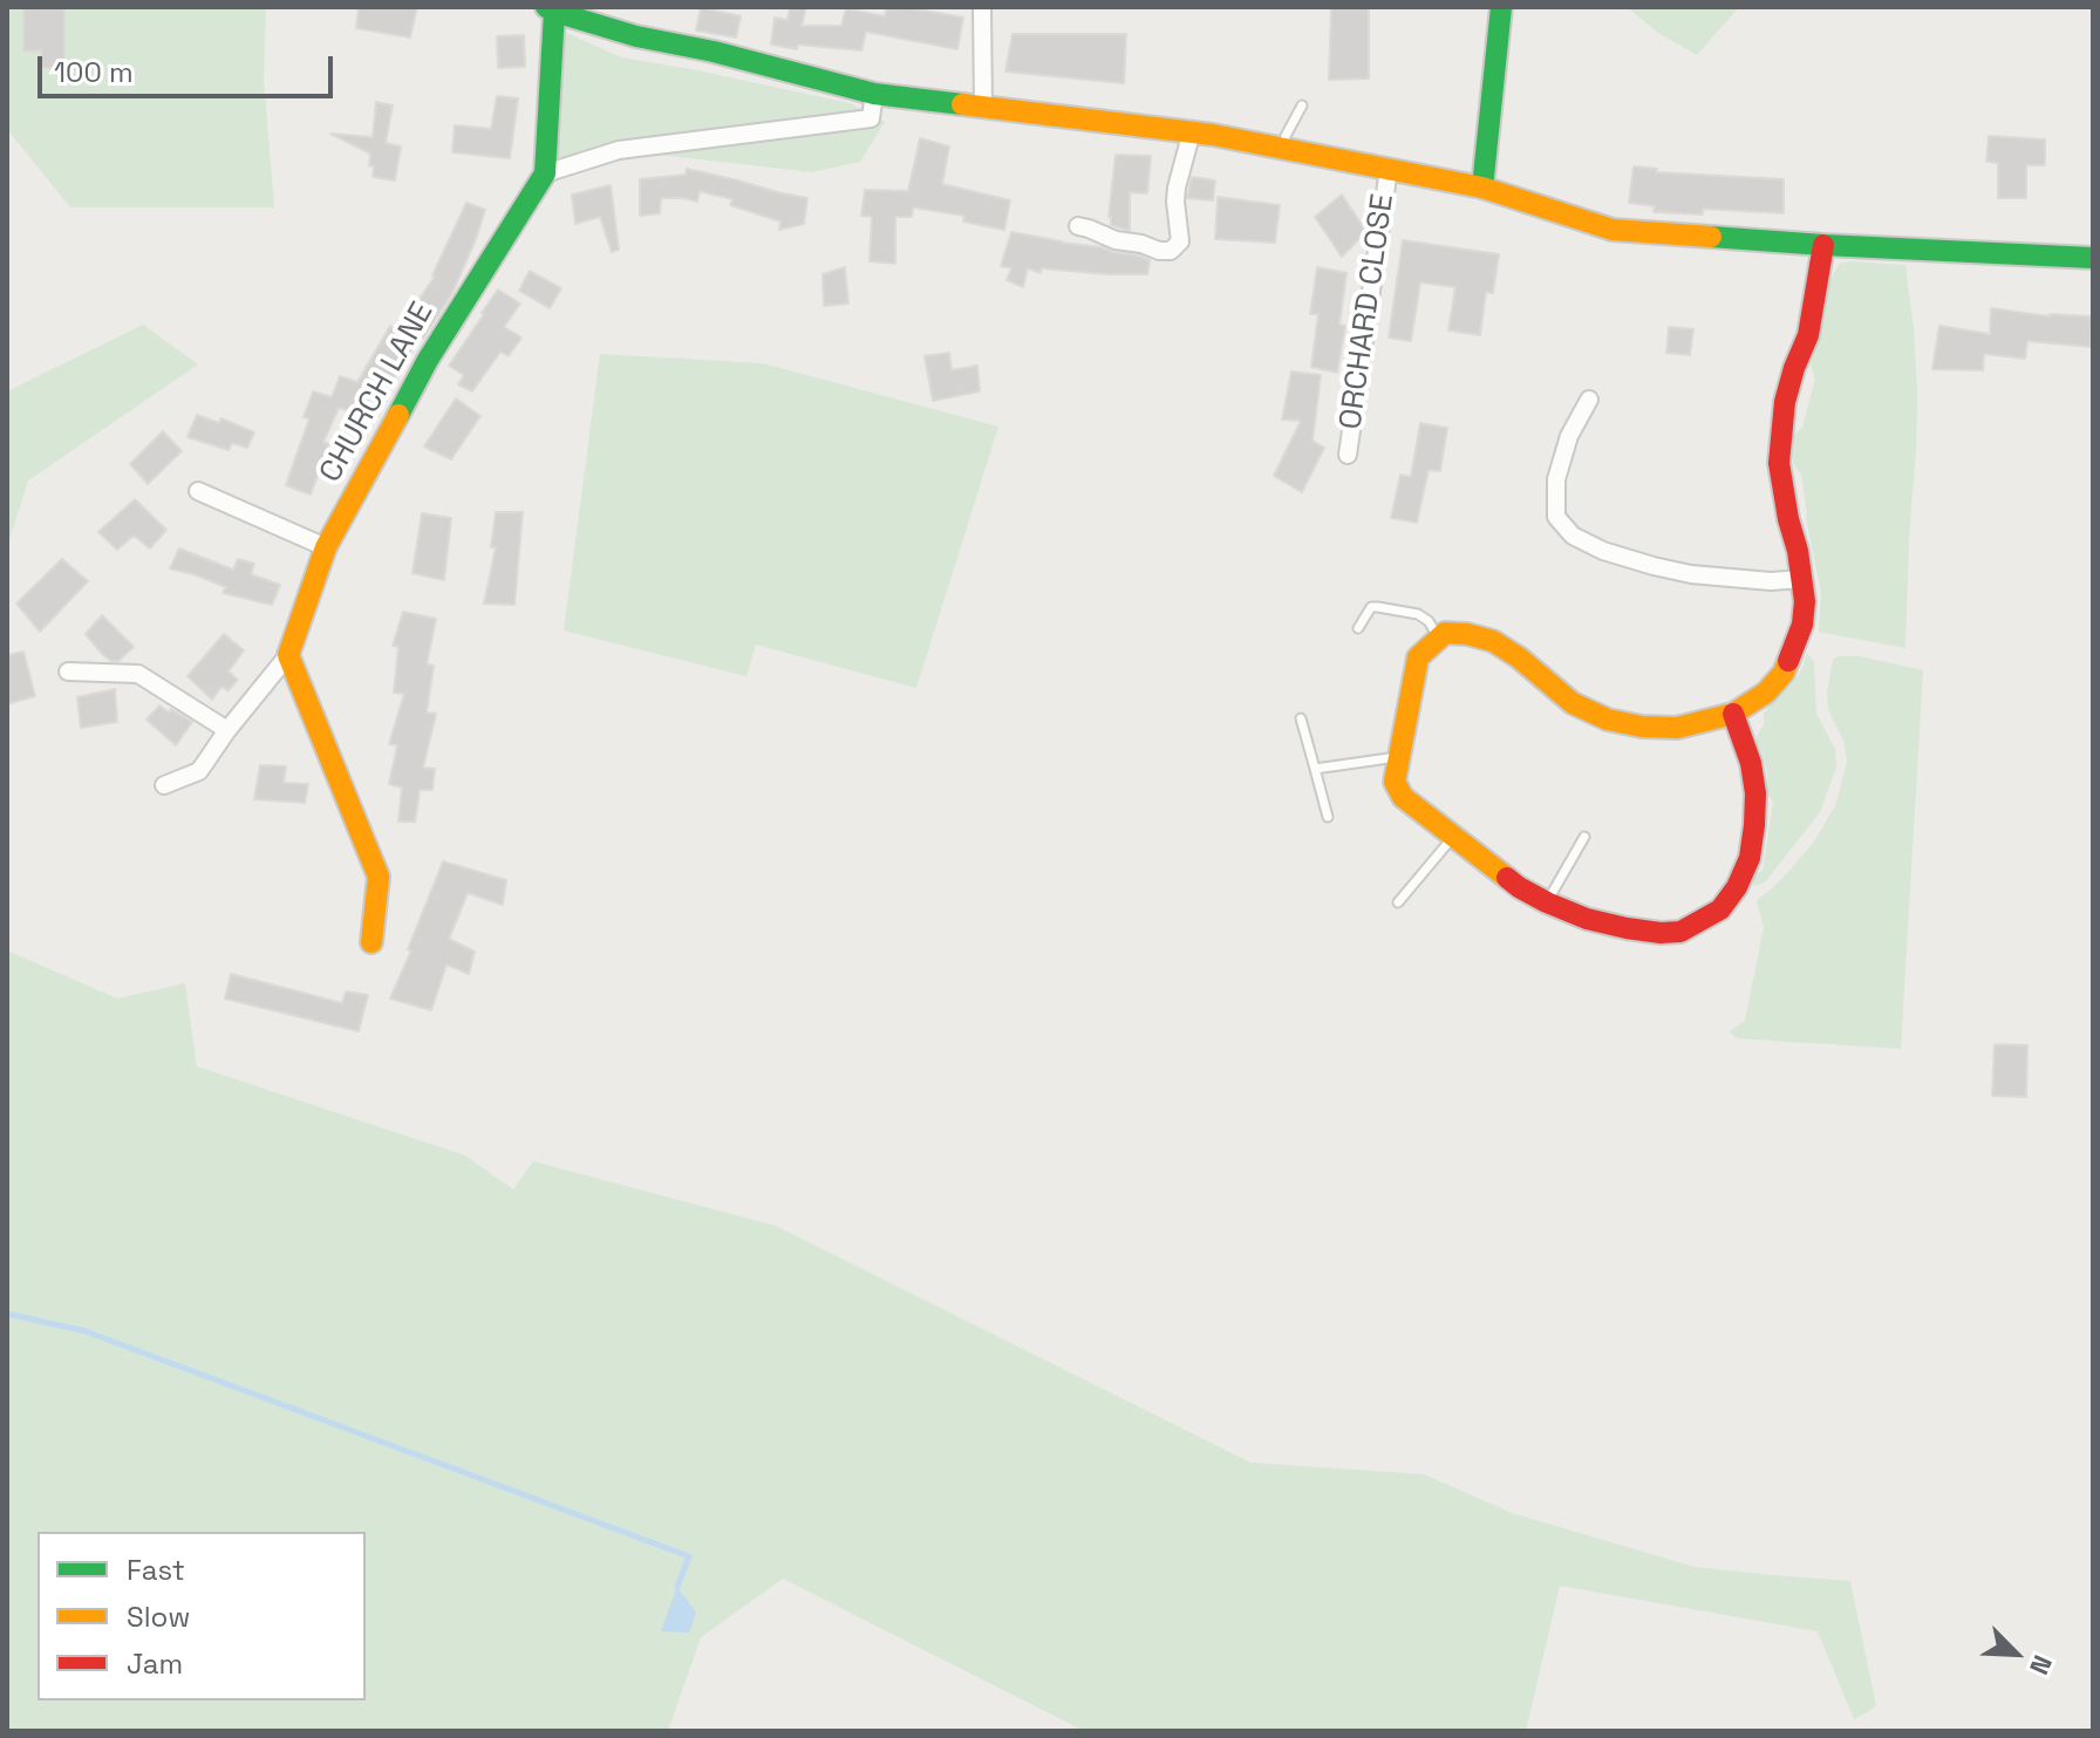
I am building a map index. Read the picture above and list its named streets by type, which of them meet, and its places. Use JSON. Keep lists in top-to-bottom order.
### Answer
{
  "streets": {
    "street": ["ORCHARD CLOSE", "CHURCH LANE"]
  },
  "legend": ["Fast", "Slow", "Jam"],
  "scale_bar": "100 m",
  "north": "bottom right"
}
